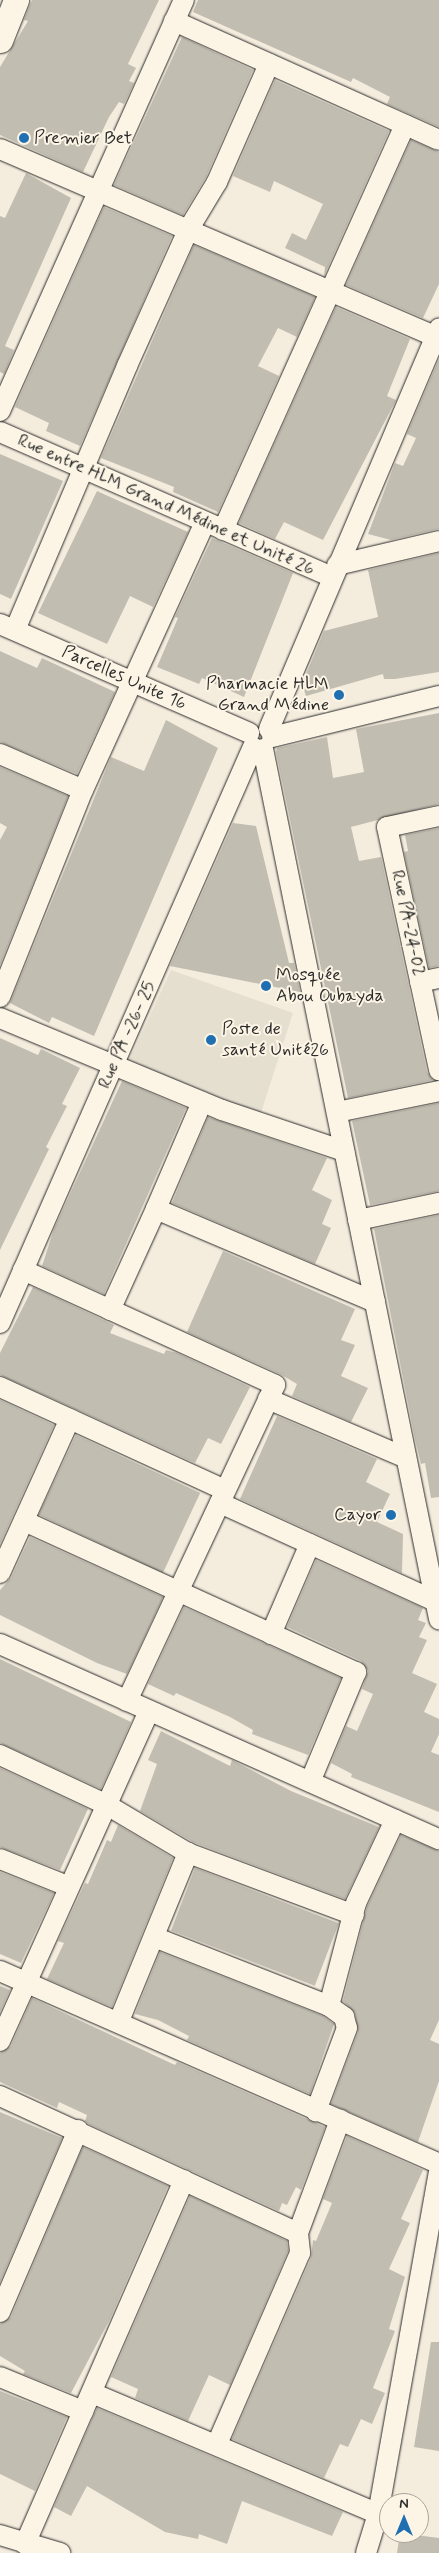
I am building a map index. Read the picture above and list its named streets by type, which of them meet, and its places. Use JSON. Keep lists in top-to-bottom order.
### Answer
{
  "streets": {
    "street": [
      "Rue entre HLM Grand Médine et Unité 26",
      "Parcelles Unite 16",
      "Rue PA-24-02",
      "Rue PA -26- 25"
    ]
  },
  "crossings": [
    ["Rue entre HLM Grand Médine et Unité 26", "Rue PA -26- 25"],
    ["Parcelles Unite 16", "Rue PA -26- 25"]
  ],
  "places": [
    "Premier Bet",
    "Pharmacie HLM Grand Médine",
    "Mosquée Abou Oubayda",
    "Poste de santé Unité26",
    "Cayor"
  ],
  "north": "top"
}
